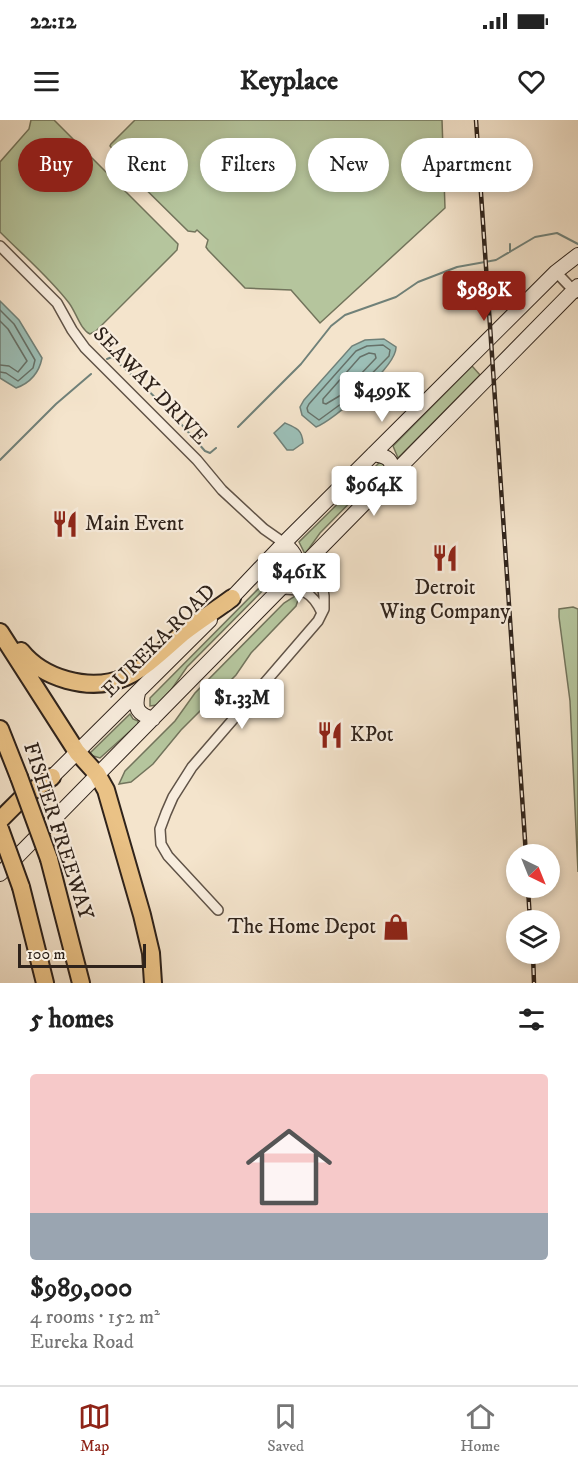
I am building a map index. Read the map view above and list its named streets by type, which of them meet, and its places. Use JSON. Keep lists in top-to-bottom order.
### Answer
{
  "streets": {
    "highway": ["FISHER FREEWAY"],
    "main road": ["EUREKA ROAD"],
    "street": ["SEAWAY DRIVE"]
  },
  "crossings": [
    ["SEAWAY DRIVE", "EUREKA ROAD"]
  ],
  "places": {
    "restaurant": ["Main Event", "Detroit Wing Company", "KPot"],
    "shop": ["The Home Depot"]
  },
  "scale_bar": "100 m",
  "north": "bottom right",
  "page": {
    "status": "22:12",
    "header": "Keyplace",
    "chip": [
      "Buy",
      "Rent",
      "Filters",
      "New",
      "Apartment"
    ],
    "price": [
      "$989K",
      "$499K",
      "$964K",
      "$461K",
      "$1.33M"
    ],
    "scale": "100 m",
    "heading": "5 homes",
    "list": [
      {
        "name": "$989,000",
        "note": "4 rooms · 152 m² · Eureka Road"
      }
    ],
    "tabs": ["Map", "Saved", "Home"]
  }
}
